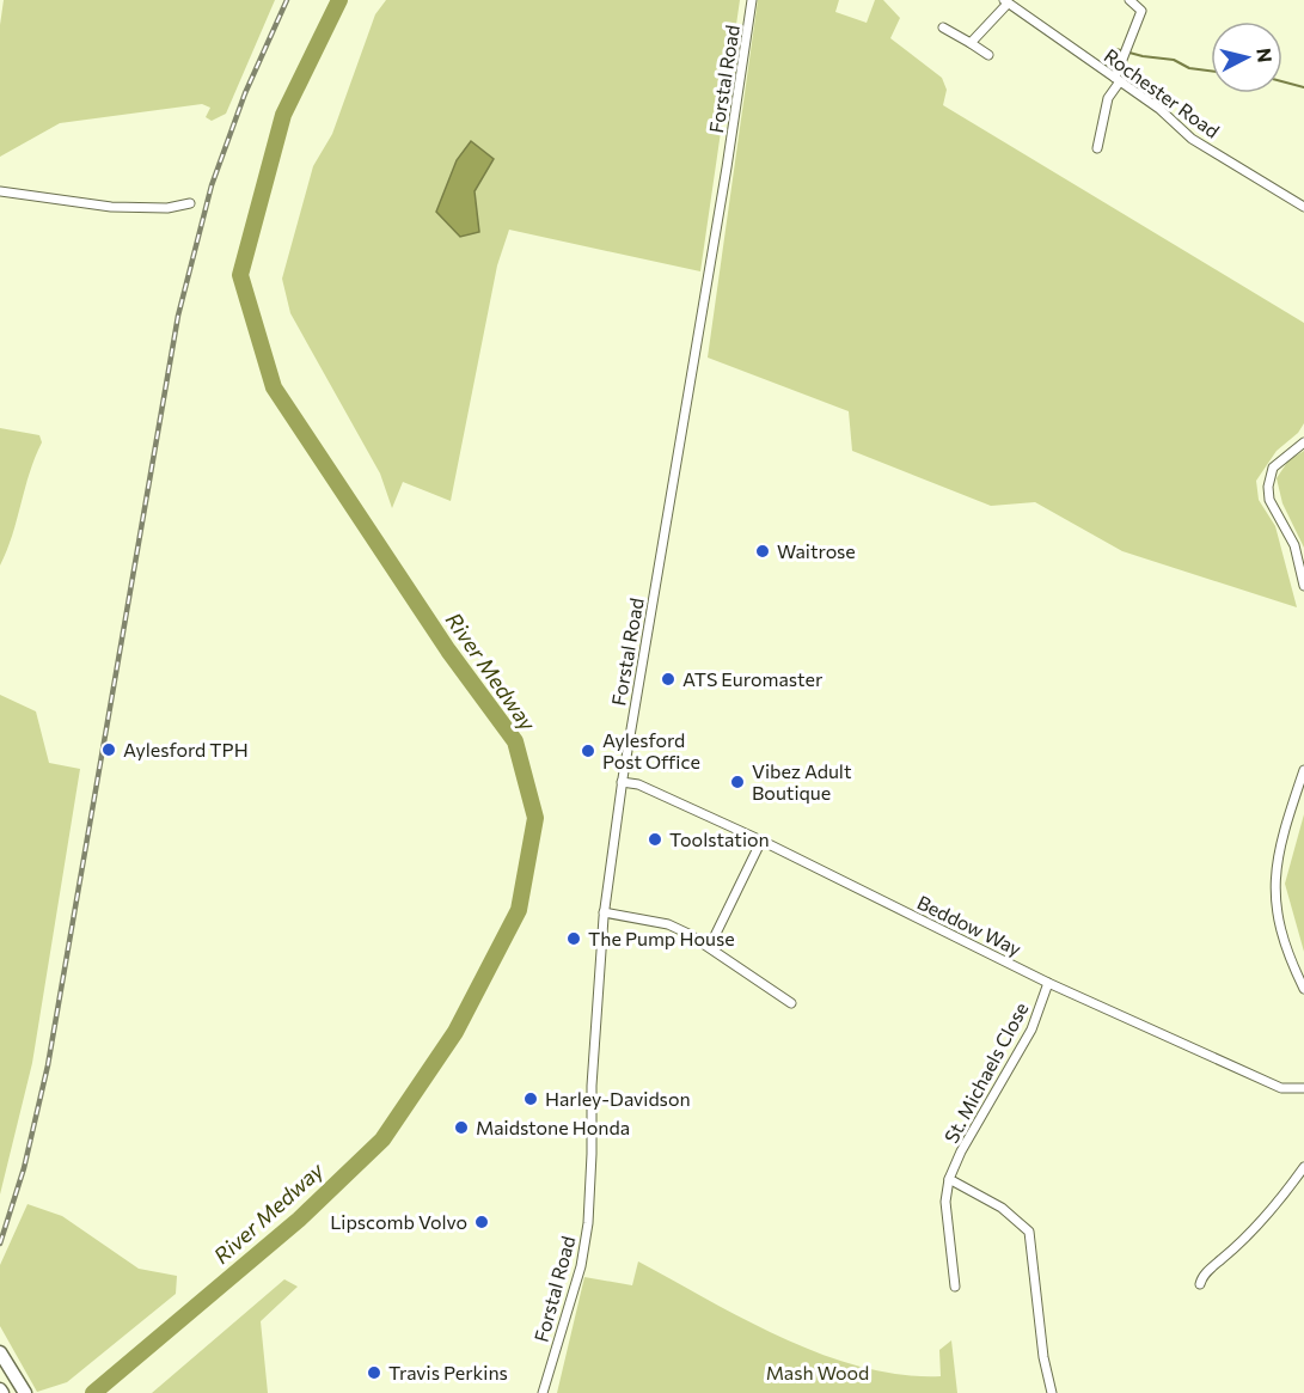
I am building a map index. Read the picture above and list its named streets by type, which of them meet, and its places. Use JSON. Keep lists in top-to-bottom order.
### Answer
{
  "streets": {
    "street": [
      "Forstal Road",
      "Rochester Road",
      "Beddow Way",
      "St. Michaels Close"
    ]
  },
  "crossings": [
    ["Forstal Road", "Beddow Way"],
    ["Beddow Way", "St. Michaels Close"]
  ],
  "water": ["River Medway"],
  "parks": ["Mash Wood"],
  "places": [
    "Waitrose",
    "ATS Euromaster",
    "Aylesford TPH",
    "Aylesford Post Office",
    "Vibez Adult Boutique",
    "Toolstation",
    "The Pump House",
    "Harley-Davidson",
    "Maidstone Honda",
    "Lipscomb Volvo",
    "Travis Perkins"
  ],
  "north": "right"
}
